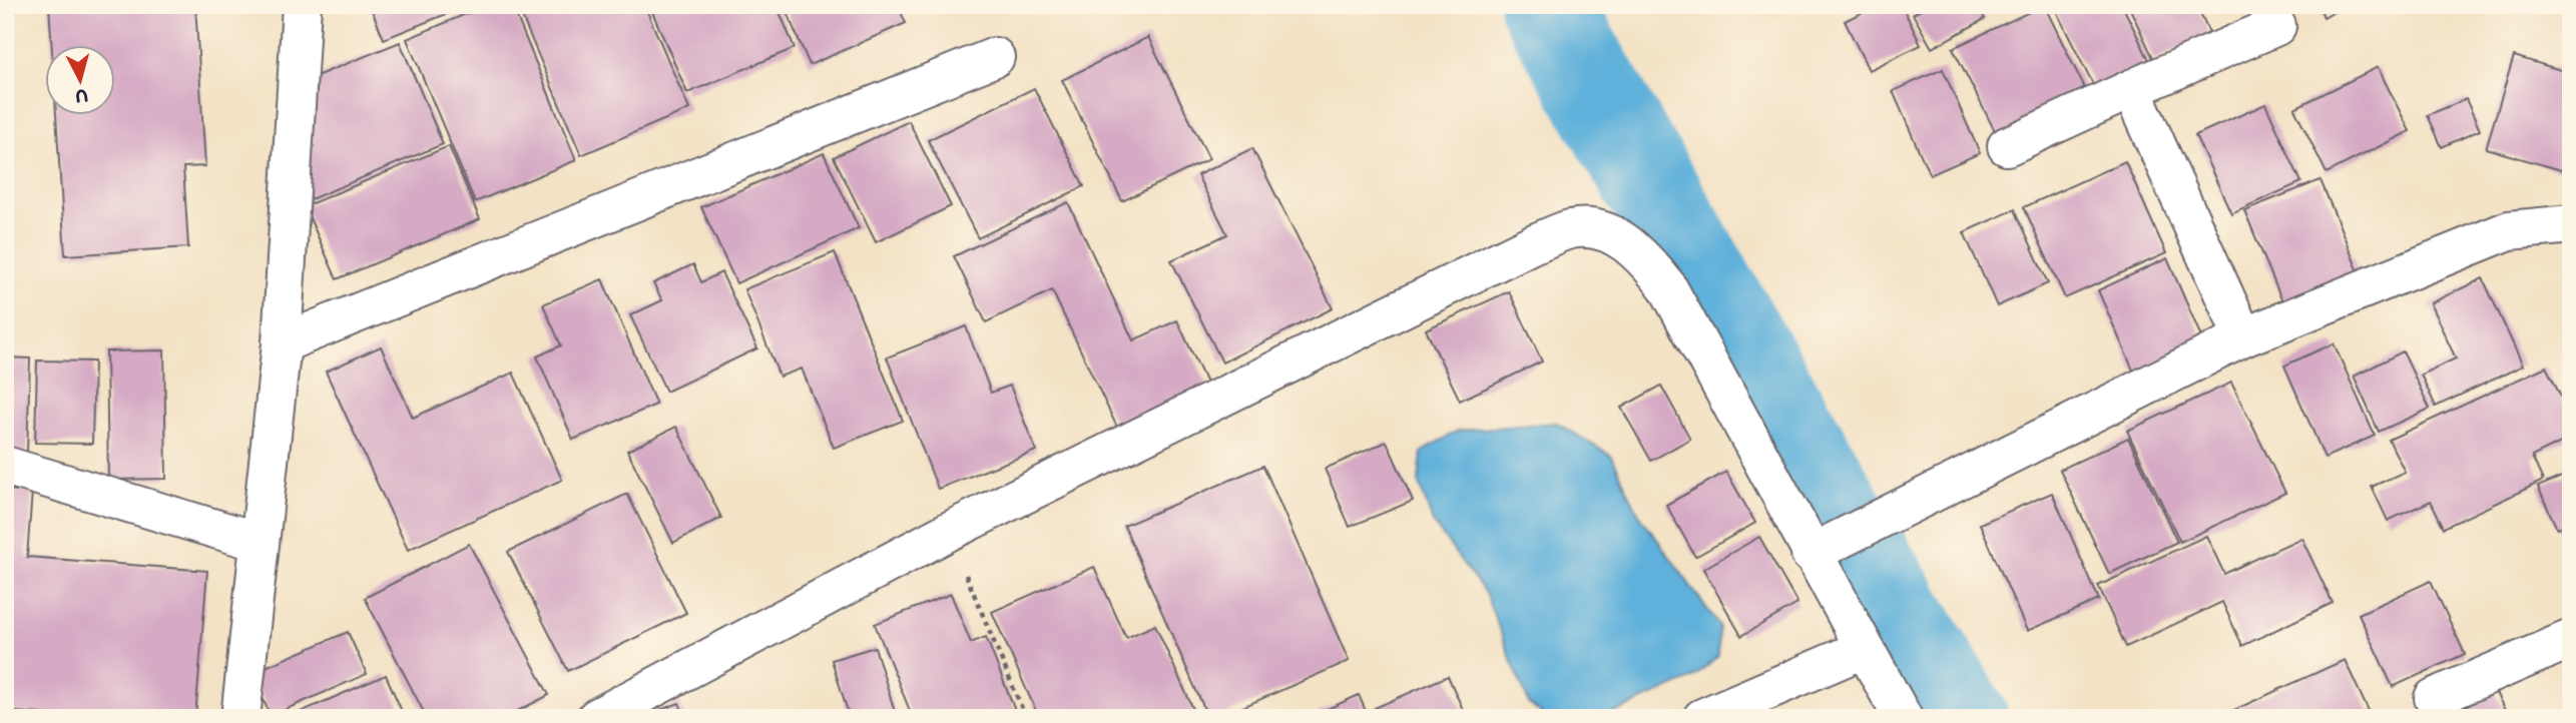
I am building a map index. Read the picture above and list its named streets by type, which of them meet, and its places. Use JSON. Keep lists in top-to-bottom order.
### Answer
{
  "north": "bottom"
}
